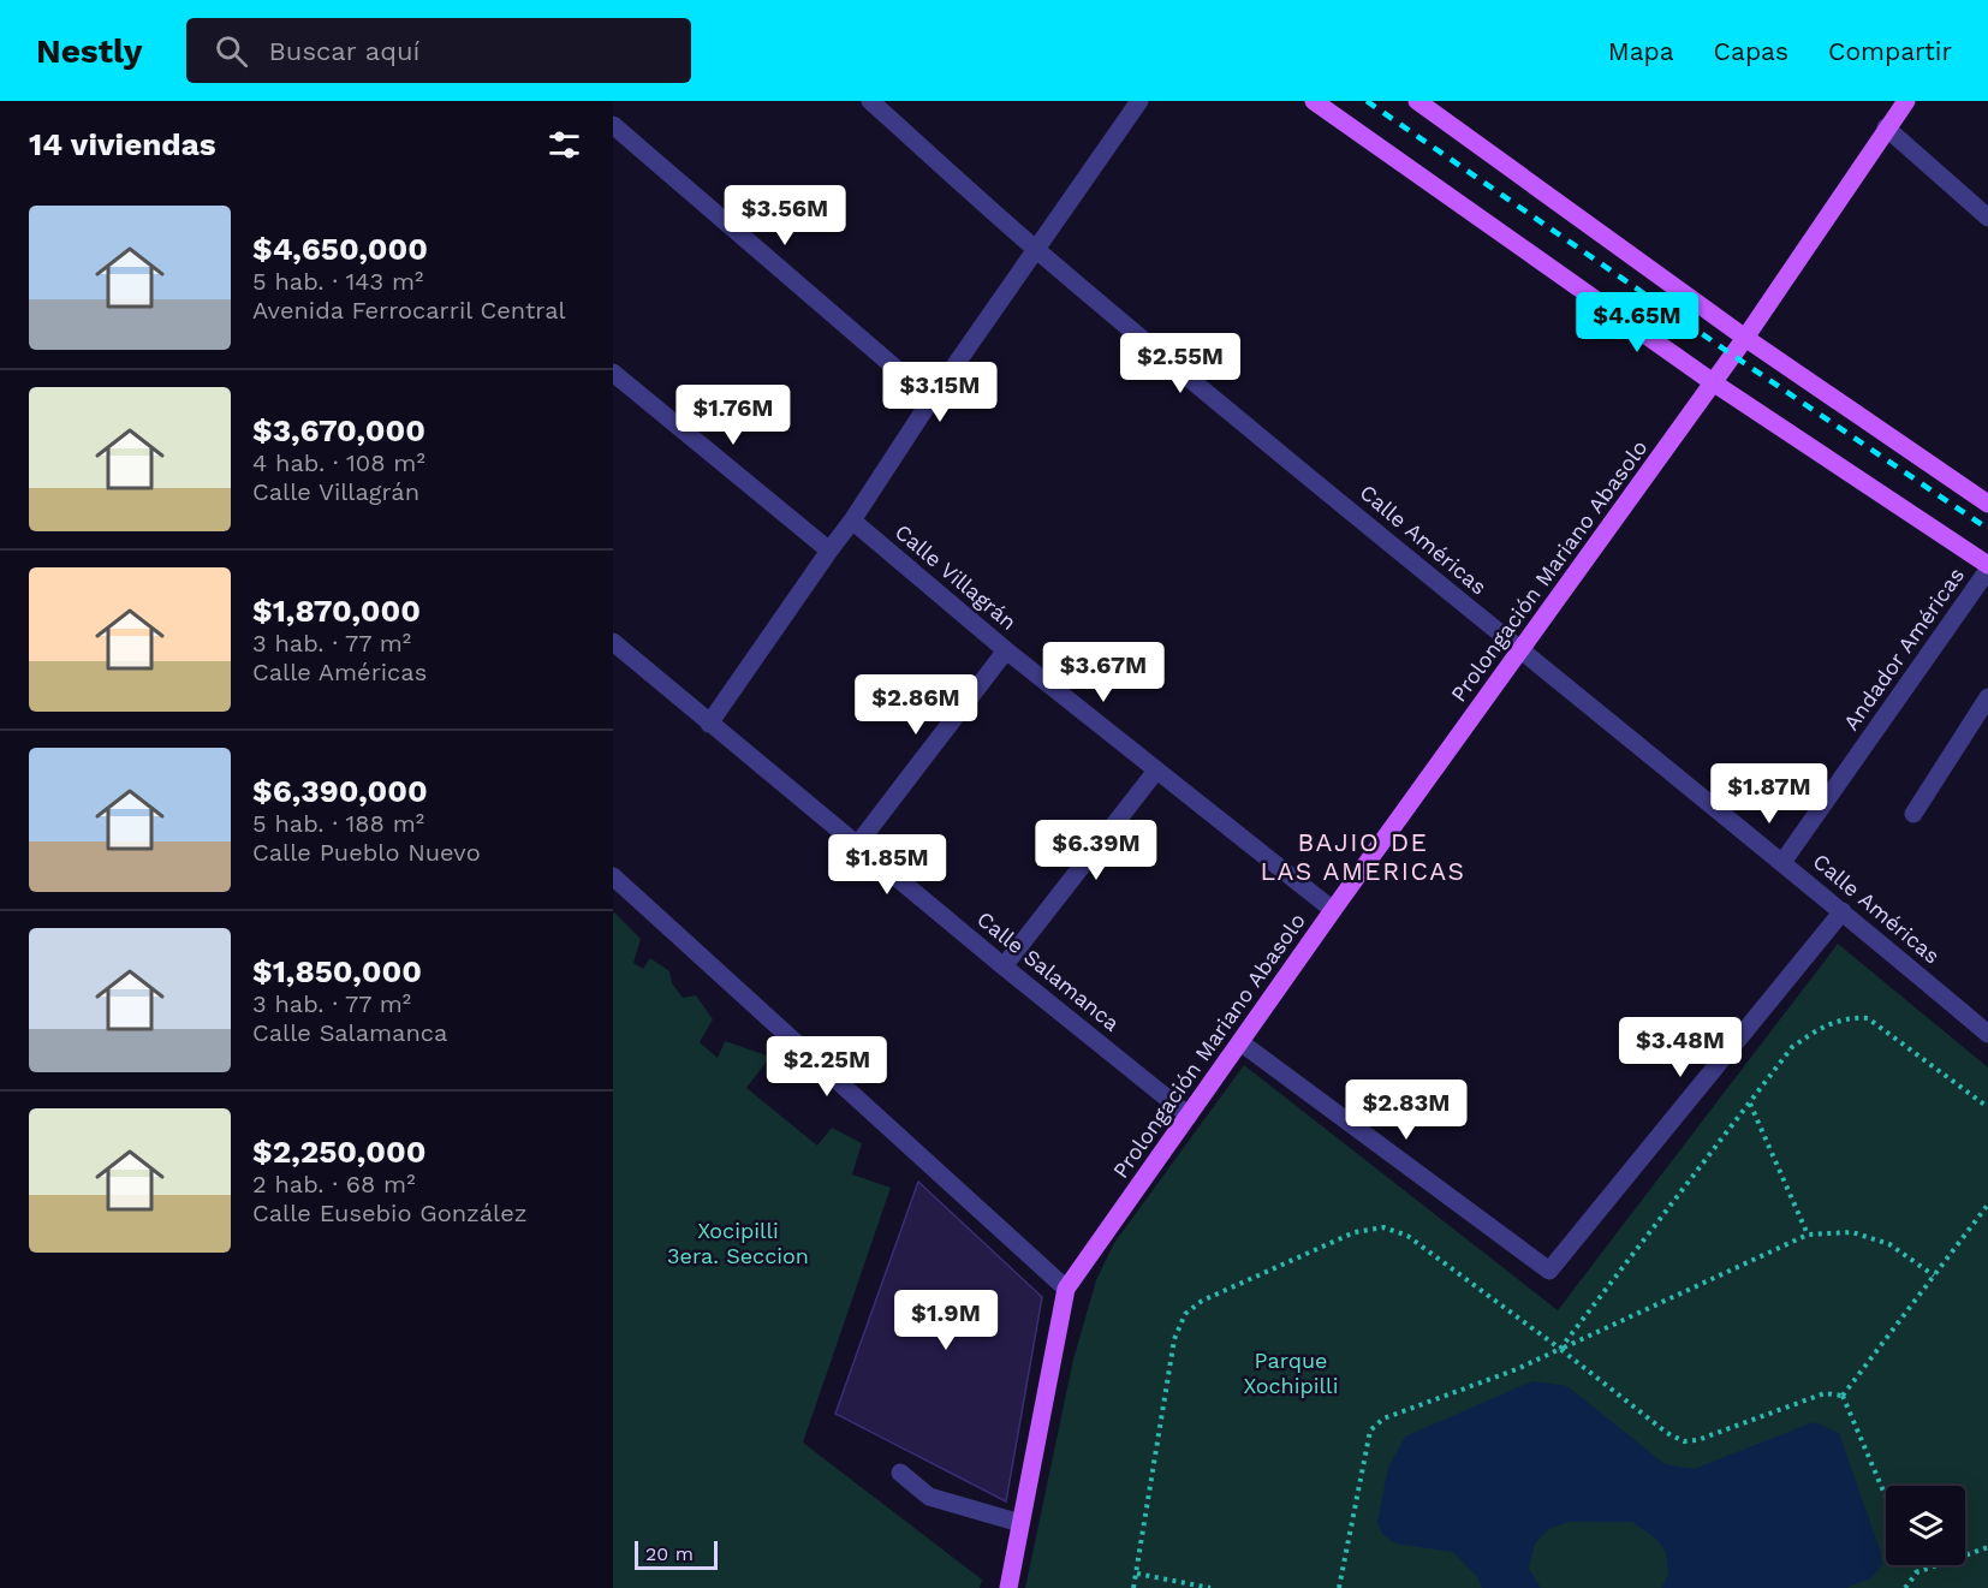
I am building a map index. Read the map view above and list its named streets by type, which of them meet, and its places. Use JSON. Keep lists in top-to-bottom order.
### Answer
{
  "streets": {
    "main road": ["Prolongación Mariano Abasolo"],
    "street": [
      "Calle Américas",
      "Calle Villagrán",
      "Andador Américas",
      "Calle Salamanca"
    ]
  },
  "crossings": [
    ["Calle Américas", "Prolongación Mariano Abasolo"],
    ["Calle Américas", "Andador Américas"],
    ["Prolongación Mariano Abasolo", "Calle Villagrán"],
    ["Prolongación Mariano Abasolo", "Calle Salamanca"]
  ],
  "districts": ["BAJIO DE LAS AMERICAS"],
  "parks": ["Xocipilli 3era. Seccion", "Parque Xochipilli"],
  "scale_bar": "20 m",
  "page": {
    "header": "Nestly",
    "search": "Buscar aquí",
    "nav": ["Mapa", "Capas", "Compartir"],
    "heading": "14 viviendas",
    "price": [
      "$3.56M",
      "$4.65M",
      "$2.55M",
      "$3.15M",
      "$1.76M",
      "$3.67M",
      "$2.86M",
      "$1.87M",
      "$6.39M",
      "$1.85M",
      "$3.48M",
      "$2.25M",
      "$2.83M",
      "$1.9M"
    ],
    "list": [
      {
        "name": "$4,650,000",
        "note": "5 hab. · 143 m² · Avenida Ferrocarril Central"
      },
      {
        "name": "$3,670,000",
        "note": "4 hab. · 108 m² · Calle Villagrán"
      },
      {
        "name": "$1,870,000",
        "note": "3 hab. · 77 m² · Calle Américas"
      },
      {
        "name": "$6,390,000",
        "note": "5 hab. · 188 m² · Calle Pueblo Nuevo"
      },
      {
        "name": "$1,850,000",
        "note": "3 hab. · 77 m² · Calle Salamanca"
      },
      {
        "name": "$2,250,000",
        "note": "2 hab. · 68 m² · Calle Eusebio González"
      }
    ],
    "scale": "20 m"
  }
}
